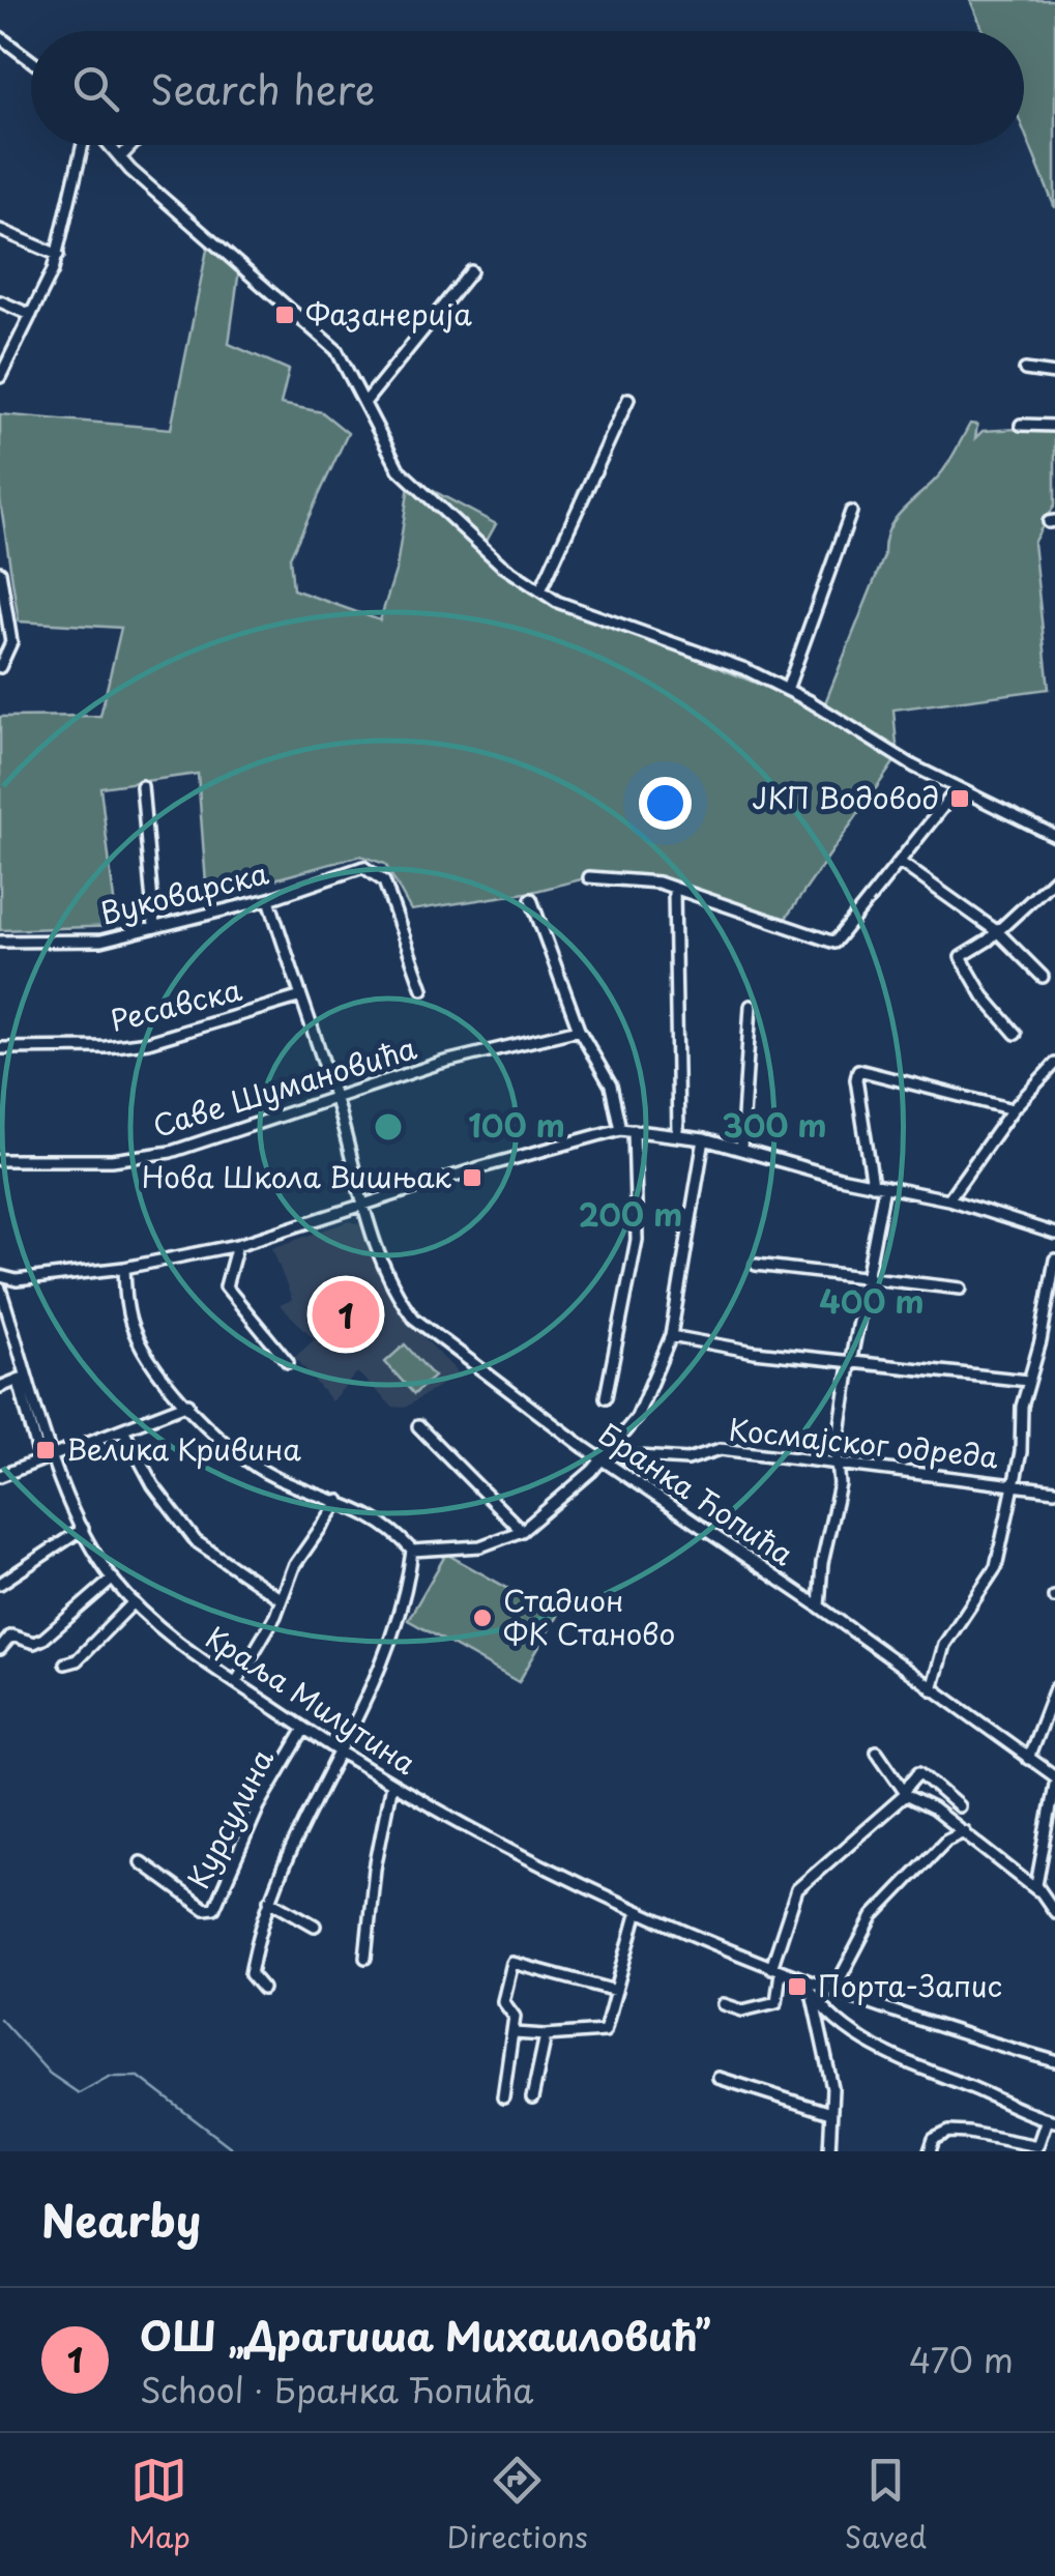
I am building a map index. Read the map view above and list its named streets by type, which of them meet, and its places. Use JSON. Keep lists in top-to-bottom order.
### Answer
{
  "streets": {
    "street": [
      "Вуковарска",
      "Ресавска",
      "Саве Шумановића",
      "Космајског одреда",
      "Бранка Ћопића",
      "Краља Милутина",
      "Курсулина"
    ]
  },
  "crossings": [
    ["Вуковарска", "Бранка Ћопића"],
    ["Ресавска", "Бранка Ћопића"],
    ["Саве Шумановића", "Бранка Ћопића"],
    ["Космајског одреда", "Бранка Ћопића"],
    ["Краља Милутина", "Курсулина"]
  ],
  "places": {
    "transit": [
      "Фазанерија",
      "ЈКП Водовод",
      "Нова Школа Вишњак",
      "Велика Кривина",
      "Порта-Запис"
    ],
    "other": ["Стадион ФК Станово"]
  },
  "page": {
    "search": "Search here",
    "pins": "1",
    "heading": "Nearby",
    "list": [
      {
        "mark": "1",
        "name": "ОШ „Драгиша Михаиловић”",
        "note": "School · Бранка Ћопића",
        "value": "470 m"
      }
    ],
    "nav": ["Map", "Directions", "Saved"]
  },
  "rings": [
    "100 m",
    "300 m",
    "200 m",
    "400 m"
  ]
}
